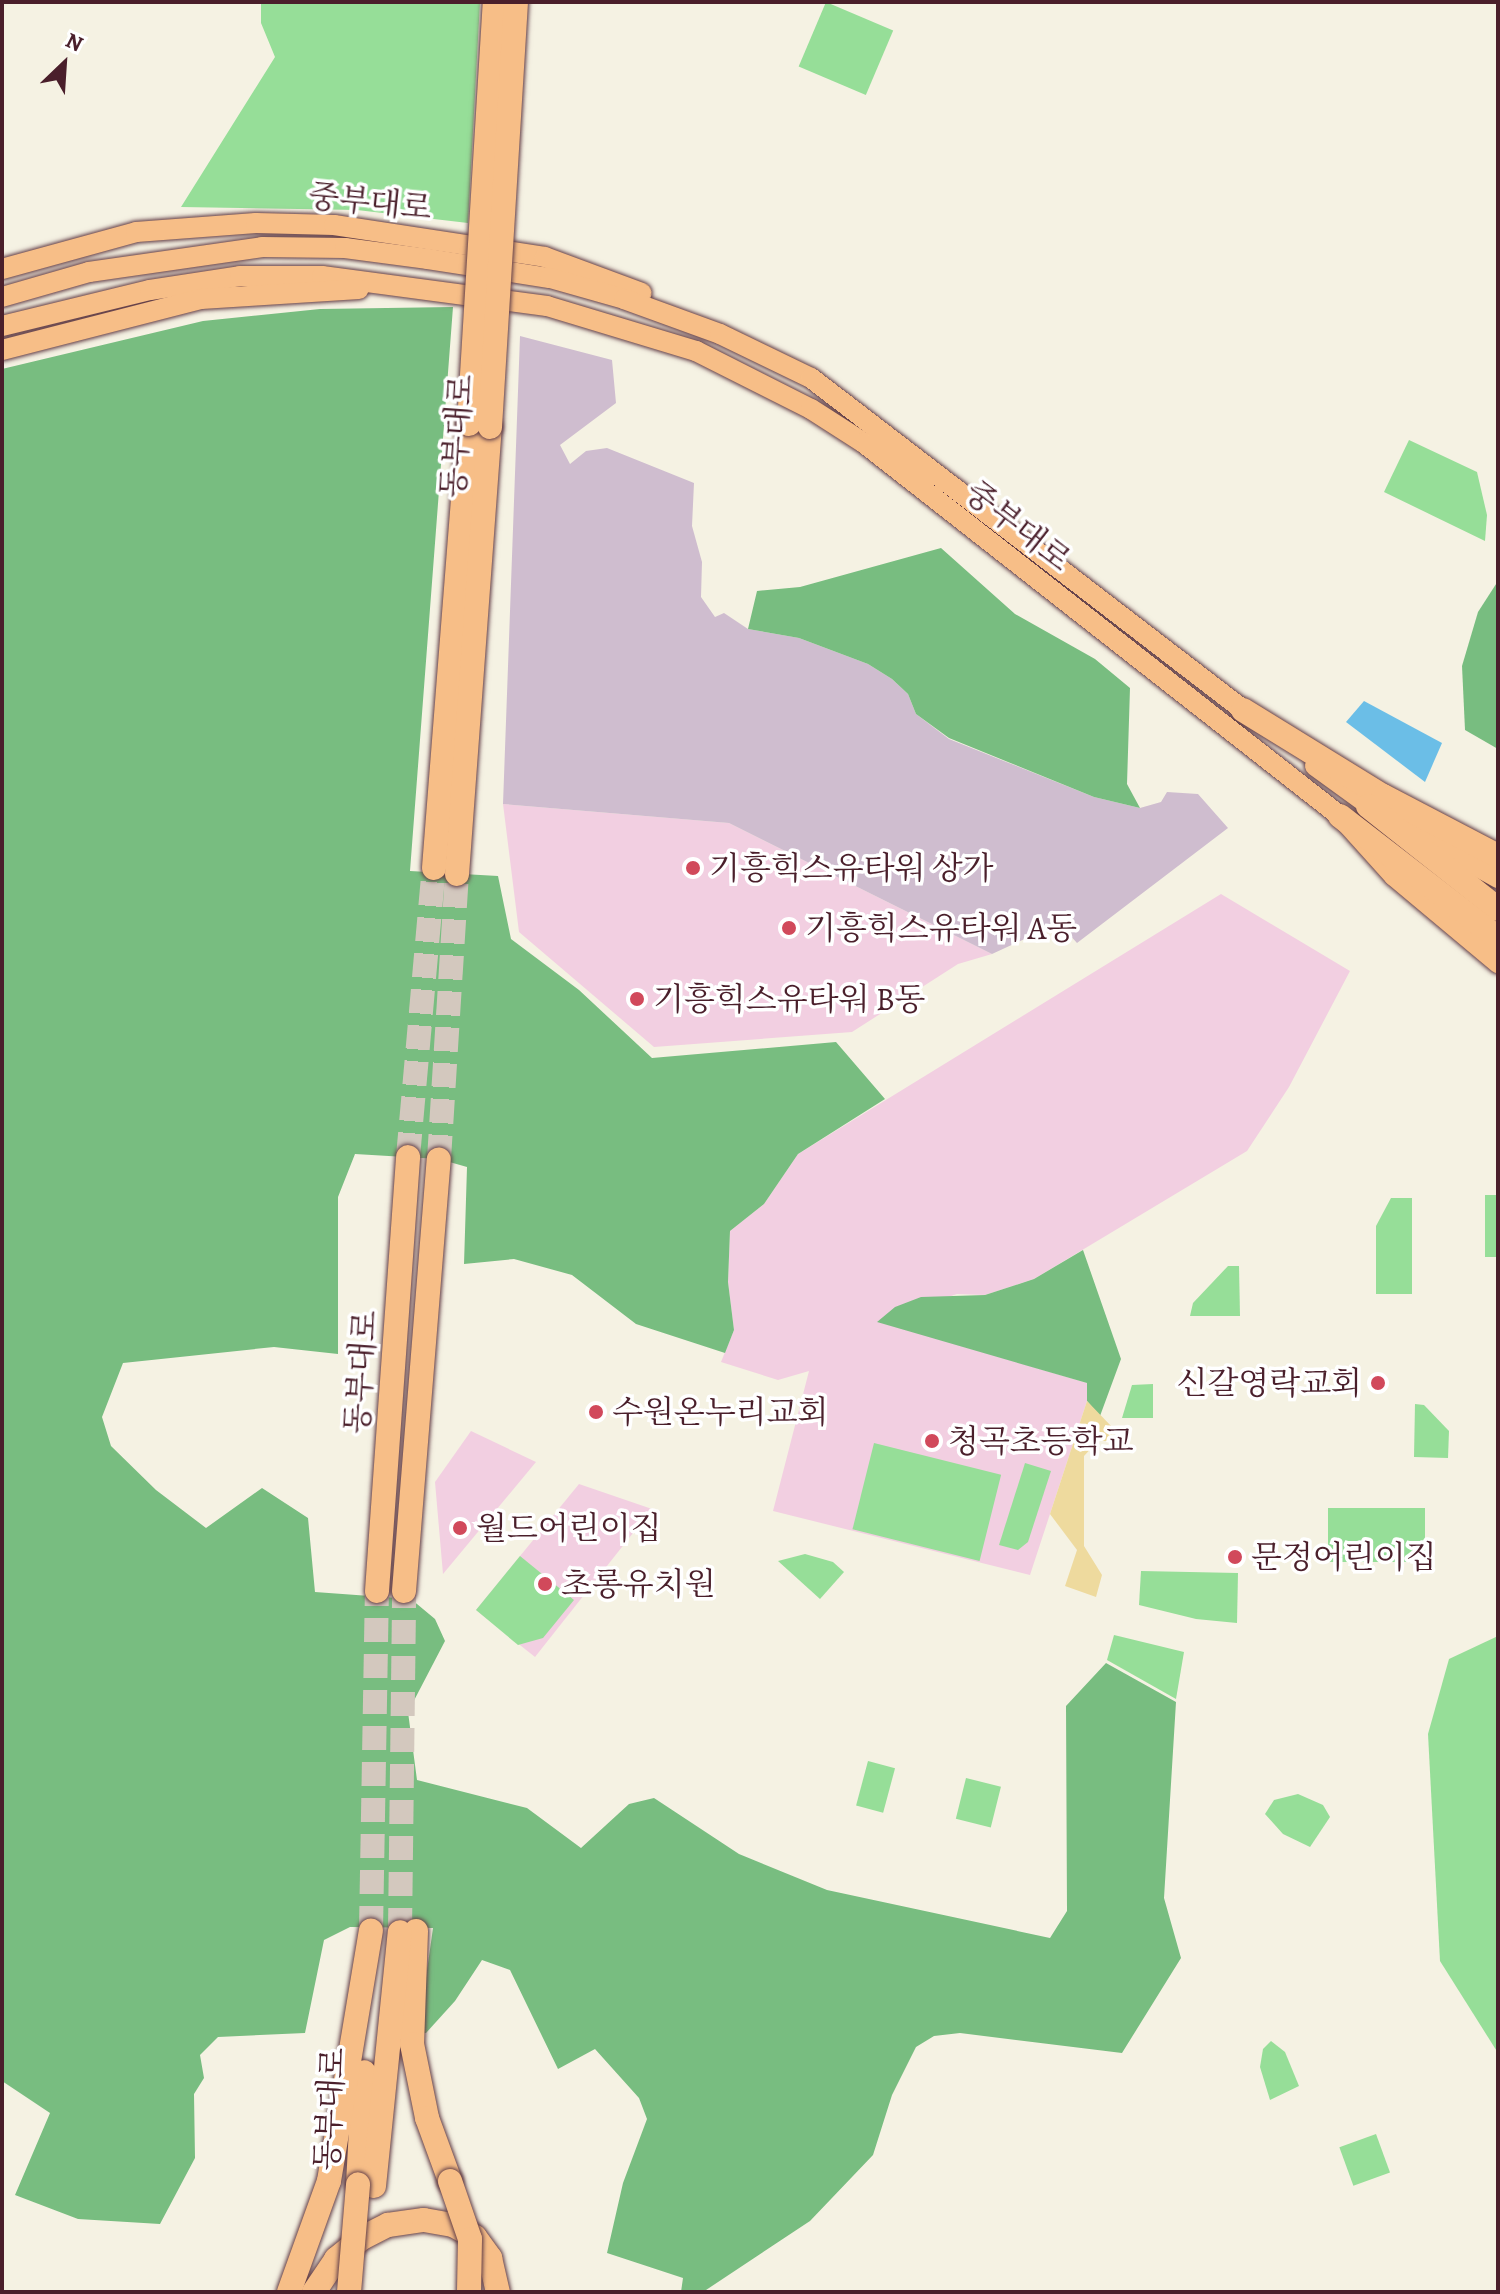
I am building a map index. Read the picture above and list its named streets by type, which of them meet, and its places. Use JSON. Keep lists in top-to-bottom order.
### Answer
{
  "streets": {
    "highway": ["동부대로"],
    "main road": ["중부대로"]
  },
  "places": [
    "기흥힉스유타워 상가",
    "기흥힉스유타워 A동",
    "기흥힉스유타워 B동",
    "신갈영락교회",
    "수원온누리교회",
    "청곡초등학교",
    "월드어린이집",
    "문정어린이집",
    "초롱유치원"
  ],
  "north": "top right"
}
